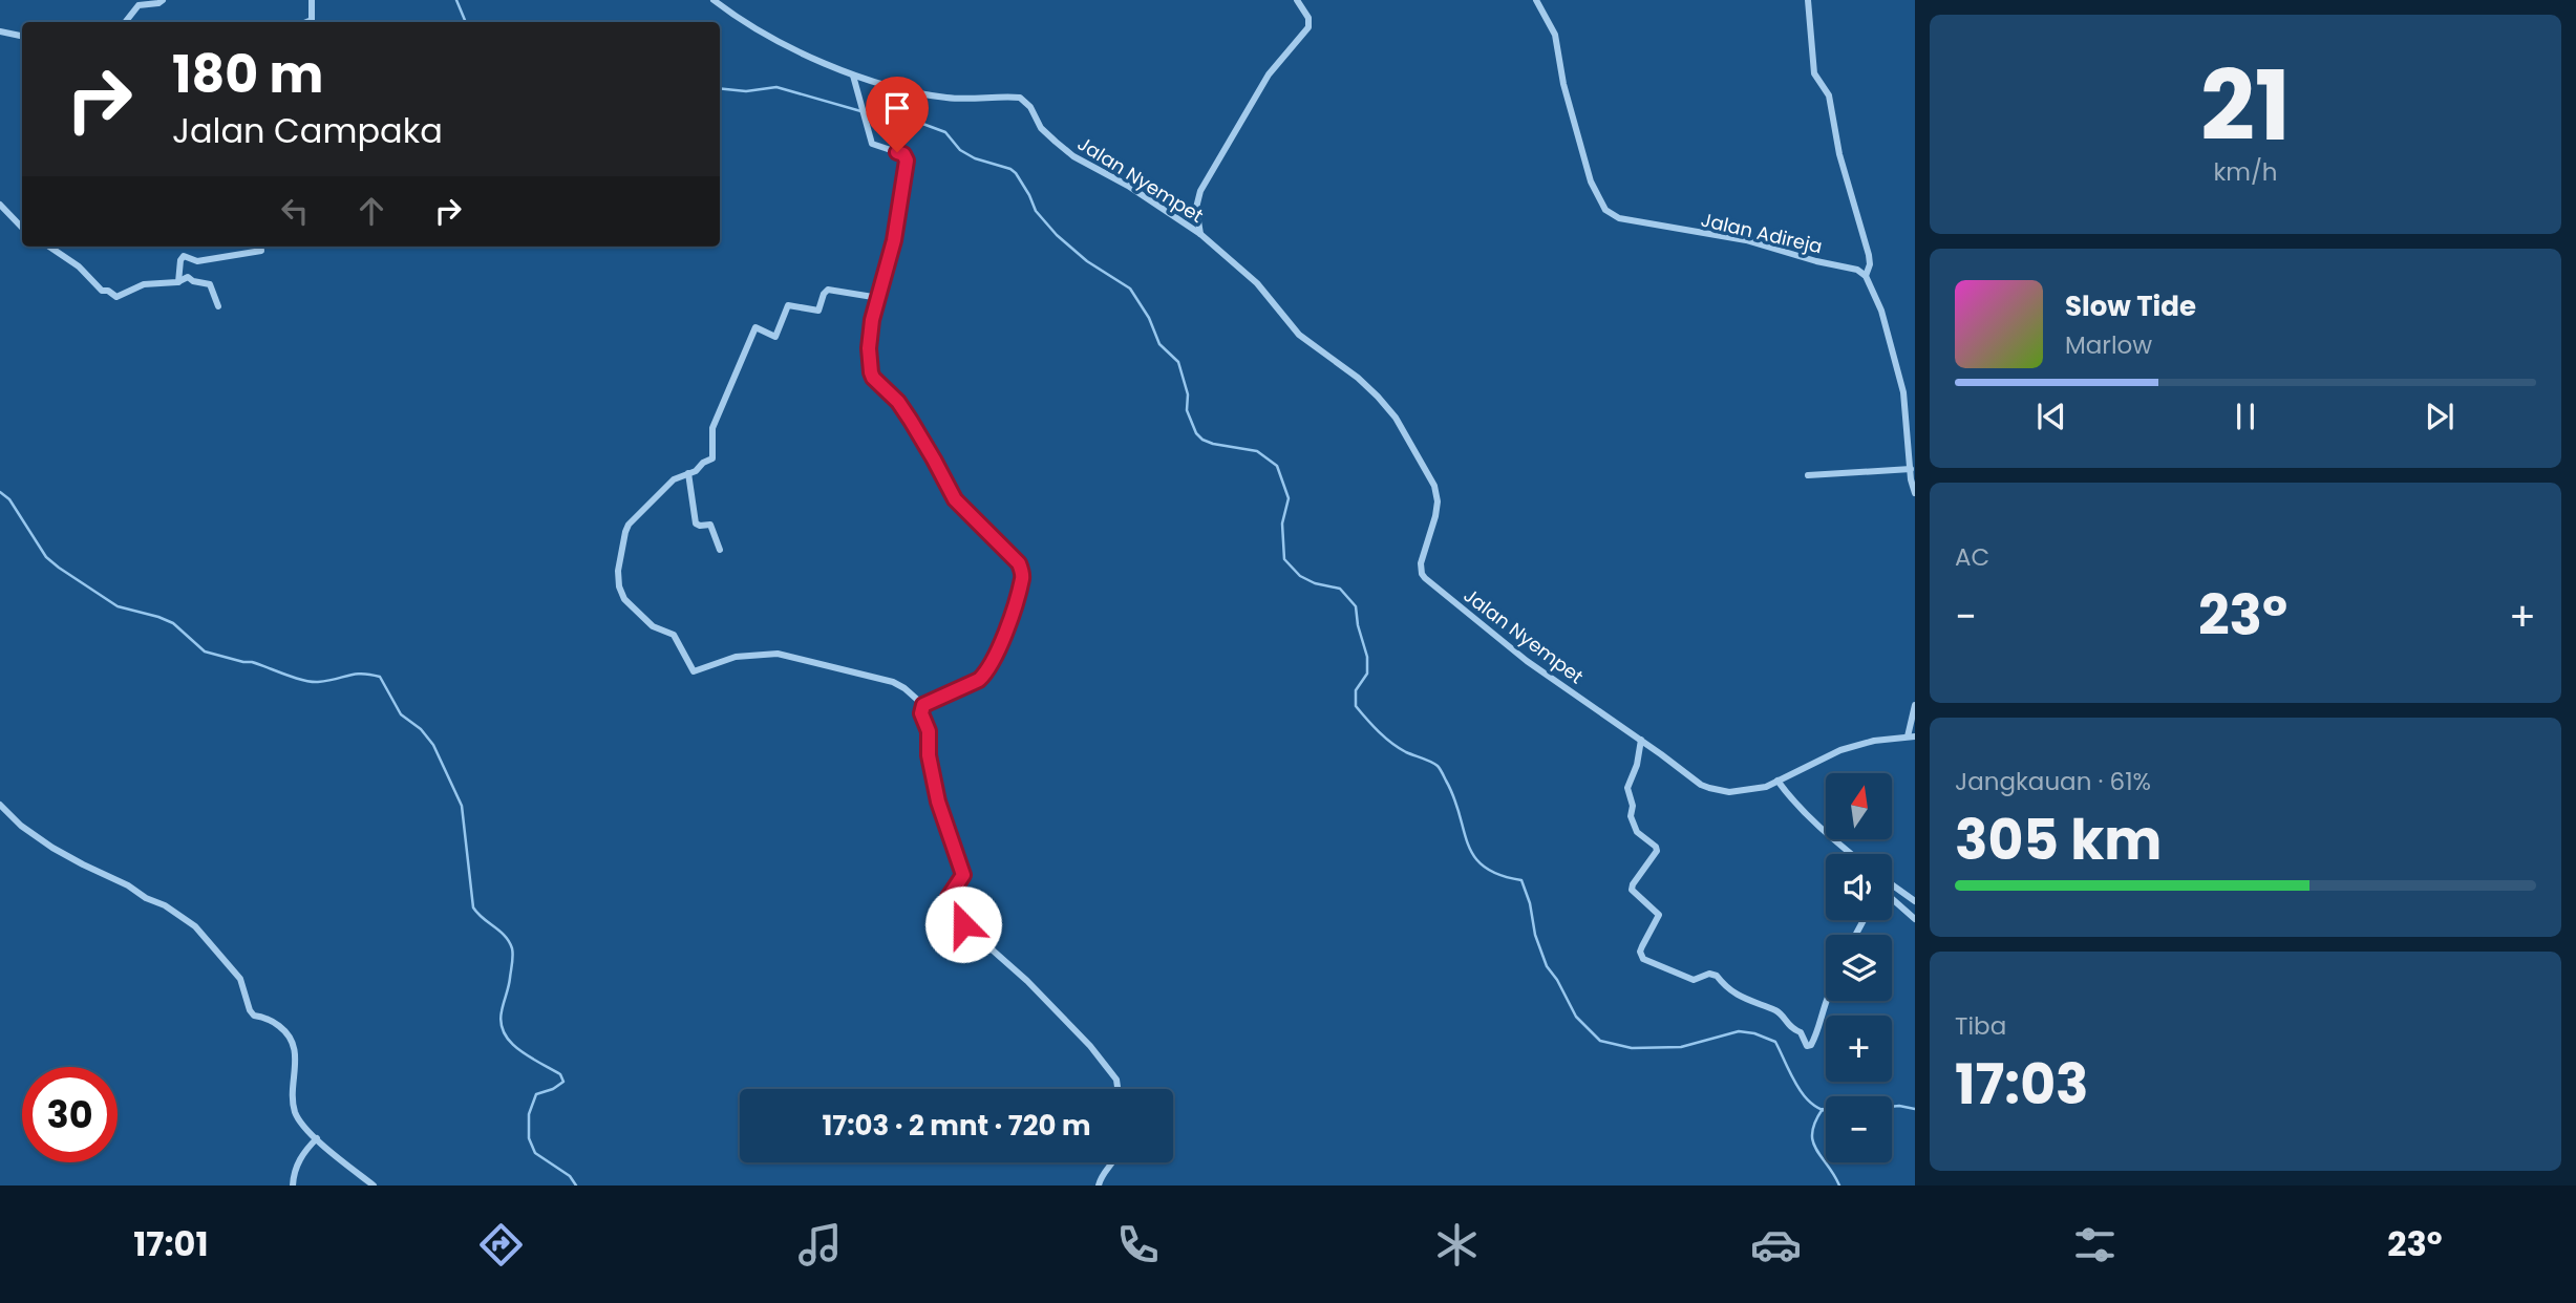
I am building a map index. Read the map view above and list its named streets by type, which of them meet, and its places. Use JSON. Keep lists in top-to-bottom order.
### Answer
{
  "streets": {
    "street": ["Jalan Nyempet", "Jalan Adireja"]
  },
  "north": "top",
  "page": {
    "tile": [
      ["21", "km/h"],
      "AC",
      ["Jangkauan · 61%", "305 km"],
      ["Tiba", "17:03"]
    ],
    "turn": ["180 m", "Jalan Campaka"],
    "song": ["Slow Tide", "Marlow"],
    "heat": ["−", "23°", "+"],
    "map_buttons": ["+", "−"],
    "limit": "30",
    "trip": "17:03 · 2 mnt · 720 m",
    "tabs": ["17:01", "23°"]
  }
}
